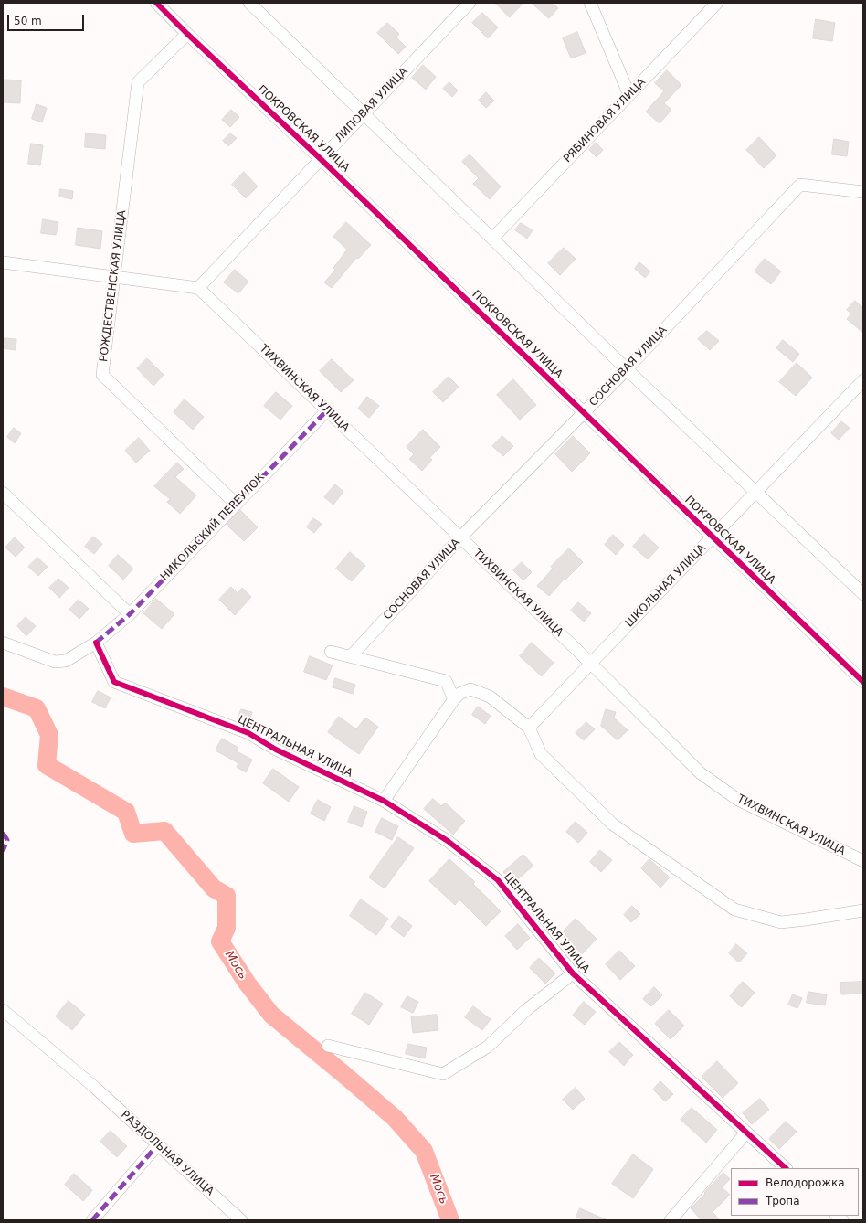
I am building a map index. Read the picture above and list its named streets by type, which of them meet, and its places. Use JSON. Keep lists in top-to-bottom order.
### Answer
{
  "streets": {
    "street": [
      "ЛИПОВАЯ УЛИЦА",
      "РЯБИНОВАЯ УЛИЦА",
      "ПОКРОВСКАЯ УЛИЦА",
      "РОЖДЕСТВЕНСКАЯ УЛИЦА",
      "СОСНОВАЯ УЛИЦА",
      "ТИХВИНСКАЯ УЛИЦА",
      "НИКОЛЬСКИЙ ПЕРЕУЛОК",
      "ШКОЛЬНАЯ УЛИЦА",
      "ЦЕНТРАЛЬНАЯ УЛИЦА",
      "РАЗДОЛЬНАЯ УЛИЦА"
    ]
  },
  "crossings": [
    ["ЛИПОВАЯ УЛИЦА", "ПОКРОВСКАЯ УЛИЦА"],
    ["ЛИПОВАЯ УЛИЦА", "ТИХВИНСКАЯ УЛИЦА"],
    ["ПОКРОВСКАЯ УЛИЦА", "РОЖДЕСТВЕНСКАЯ УЛИЦА"],
    ["ПОКРОВСКАЯ УЛИЦА", "СОСНОВАЯ УЛИЦА"],
    ["ПОКРОВСКАЯ УЛИЦА", "ШКОЛЬНАЯ УЛИЦА"],
    ["РОЖДЕСТВЕНСКАЯ УЛИЦА", "НИКОЛЬСКИЙ ПЕРЕУЛОК"],
    ["СОСНОВАЯ УЛИЦА", "ТИХВИНСКАЯ УЛИЦА"],
    ["ТИХВИНСКАЯ УЛИЦА", "НИКОЛЬСКИЙ ПЕРЕУЛОК"],
    ["ТИХВИНСКАЯ УЛИЦА", "ШКОЛЬНАЯ УЛИЦА"],
    ["НИКОЛЬСКИЙ ПЕРЕУЛОК", "ЦЕНТРАЛЬНАЯ УЛИЦА"]
  ],
  "water": ["Мось"],
  "legend": ["Велодорожка", "Тропа"],
  "scale_bar": "50 m"
}
